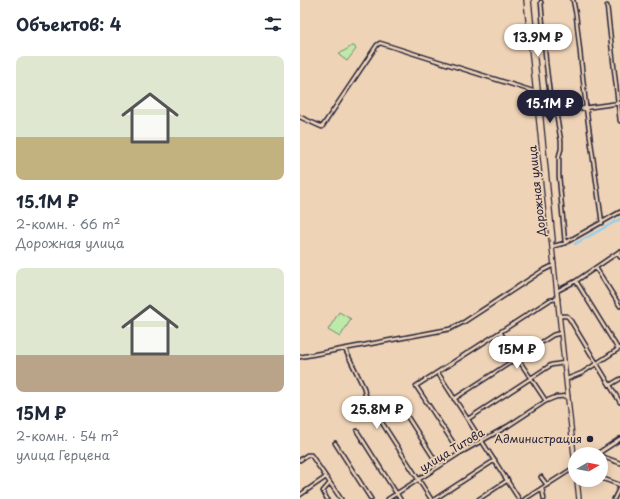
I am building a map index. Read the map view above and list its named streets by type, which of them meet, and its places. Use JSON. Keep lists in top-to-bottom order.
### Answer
{
  "streets": {
    "main road": ["Дорожная улица"],
    "street": ["улица Титова"]
  },
  "crossings": [
    ["Дорожная улица", "улица Титова"]
  ],
  "places": ["Администрация"],
  "north": "right",
  "page": {
    "heading": "Объектов: 4",
    "price": [
      "13.9M ₽",
      "15.1M ₽",
      "15M ₽",
      "25.8M ₽"
    ],
    "list": [
      {
        "name": "15.1M ₽",
        "note": "2-комн. · 66 m² · Дорожная улица"
      },
      {
        "name": "15M ₽",
        "note": "2-комн. · 54 m² · улица Герцена"
      }
    ]
  }
}
